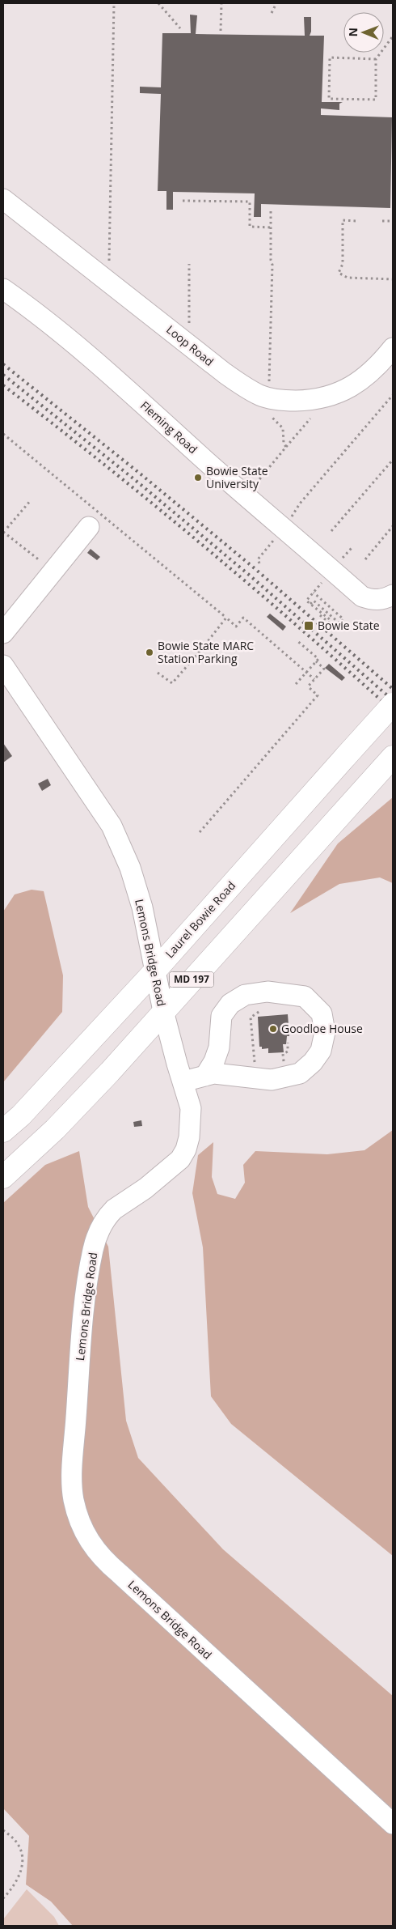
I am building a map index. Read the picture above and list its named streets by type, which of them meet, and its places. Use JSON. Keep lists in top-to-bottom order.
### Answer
{
  "streets": {
    "main road": ["Laurel Bowie Road", "MD 197"],
    "street": ["Loop Road", "Fleming Road", "Lemons Bridge Road"]
  },
  "crossings": [
    ["Laurel Bowie Road", "Lemons Bridge Road"],
    ["Lemons Bridge Road", "MD 197"]
  ],
  "places": {
    "other": ["Bowie State University", "Bowie State MARC Station Parking", "Goodloe House"],
    "transit": ["Bowie State"]
  },
  "north": "left"
}
